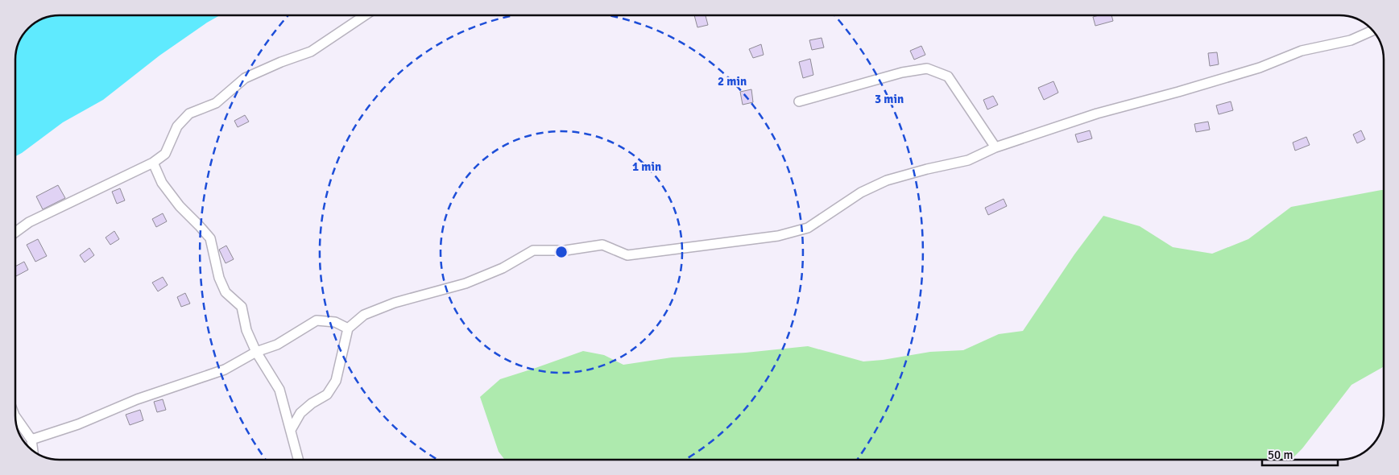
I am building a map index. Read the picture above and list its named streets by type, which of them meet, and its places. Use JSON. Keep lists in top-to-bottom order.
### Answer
{
  "scale_bar": "50 m",
  "rings": ["2 min", "3 min", "1 min"]
}
